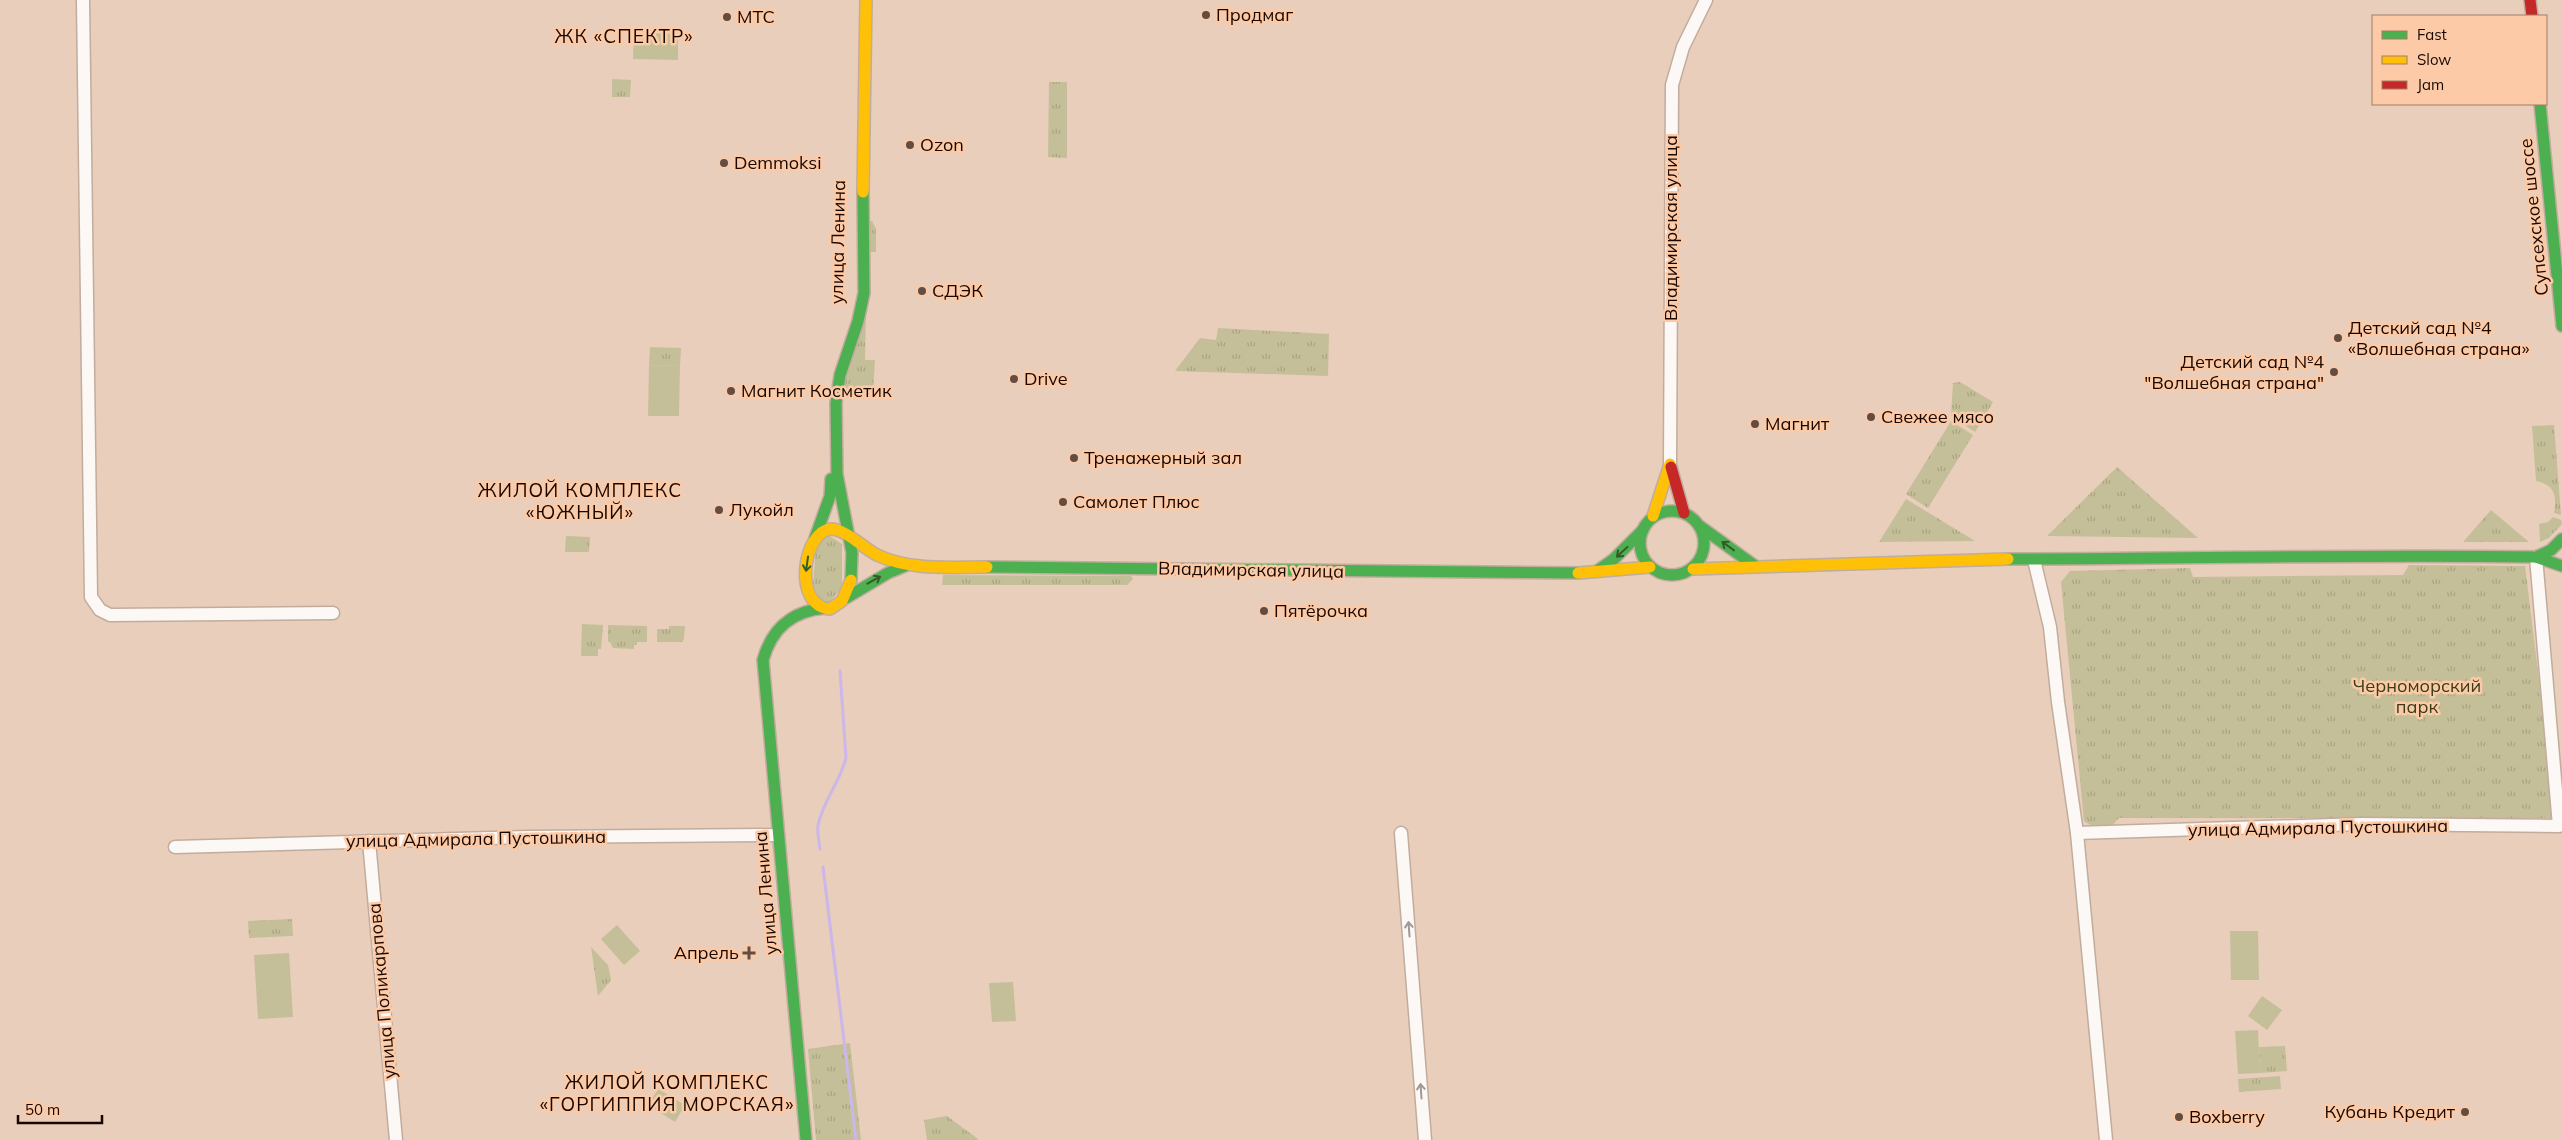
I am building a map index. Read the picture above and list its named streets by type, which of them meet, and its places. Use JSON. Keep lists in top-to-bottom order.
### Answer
{
  "streets": {
    "street": [
      "Супсехское шоссе",
      "Владимирская улица",
      "улица Ленина",
      "улица Адмирала Пустошкина",
      "улица Поликарпова"
    ]
  },
  "crossings": [
    ["Владимирская улица", "улица Ленина"],
    ["улица Ленина", "улица Адмирала Пустошкина"],
    ["улица Адмирала Пустошкина", "улица Поликарпова"]
  ],
  "districts": ["ЖК «СПЕКТР»", "ЖИЛОЙ КОМПЛЕКС «ЮЖНЫЙ»", "ЖИЛОЙ КОМПЛЕКС «ГОРГИППИЯ МОРСКАЯ»"],
  "parks": ["Черноморский парк"],
  "places": {
    "other": [
      "Продмаг",
      "МТС",
      "Ozon",
      "Demmoksi",
      "СДЭК",
      "Детский сад №4 «Волшебная страна»",
      "Детский сад №4 \"Волшебная страна\"",
      "Drive",
      "Магнит Косметик",
      "Свежее мясо",
      "Магнит",
      "Тренажерный зал",
      "Самолет Плюс",
      "Лукойл",
      "Пятёрочка",
      "Кубань Кредит",
      "Boxberry"
    ],
    "health": ["Апрель"]
  },
  "legend": ["Fast", "Slow", "Jam"],
  "scale_bar": "50 m"
}
